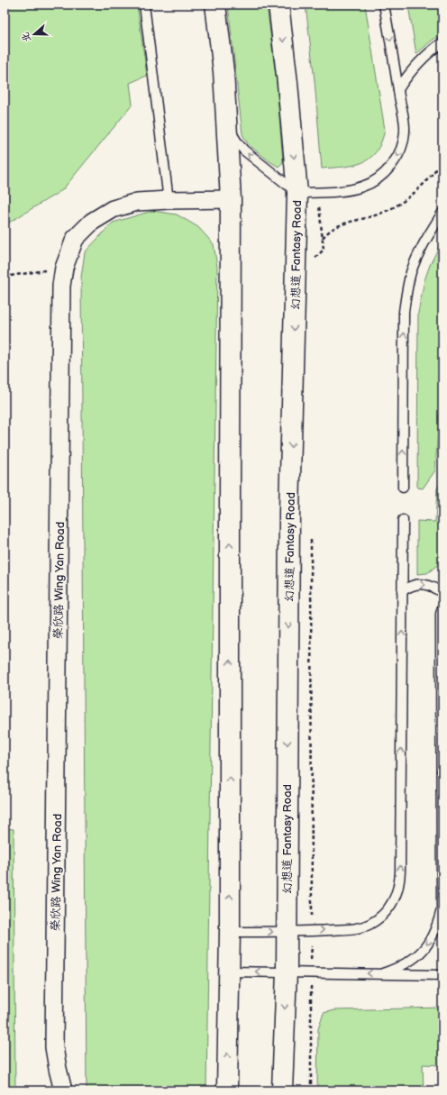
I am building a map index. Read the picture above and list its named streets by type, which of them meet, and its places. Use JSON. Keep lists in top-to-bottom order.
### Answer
{
  "streets": {
    "main road": ["幻想道 Fantasy Road"],
    "street": ["榮欣路 Wing Yan Road"]
  },
  "north": "left"
}
